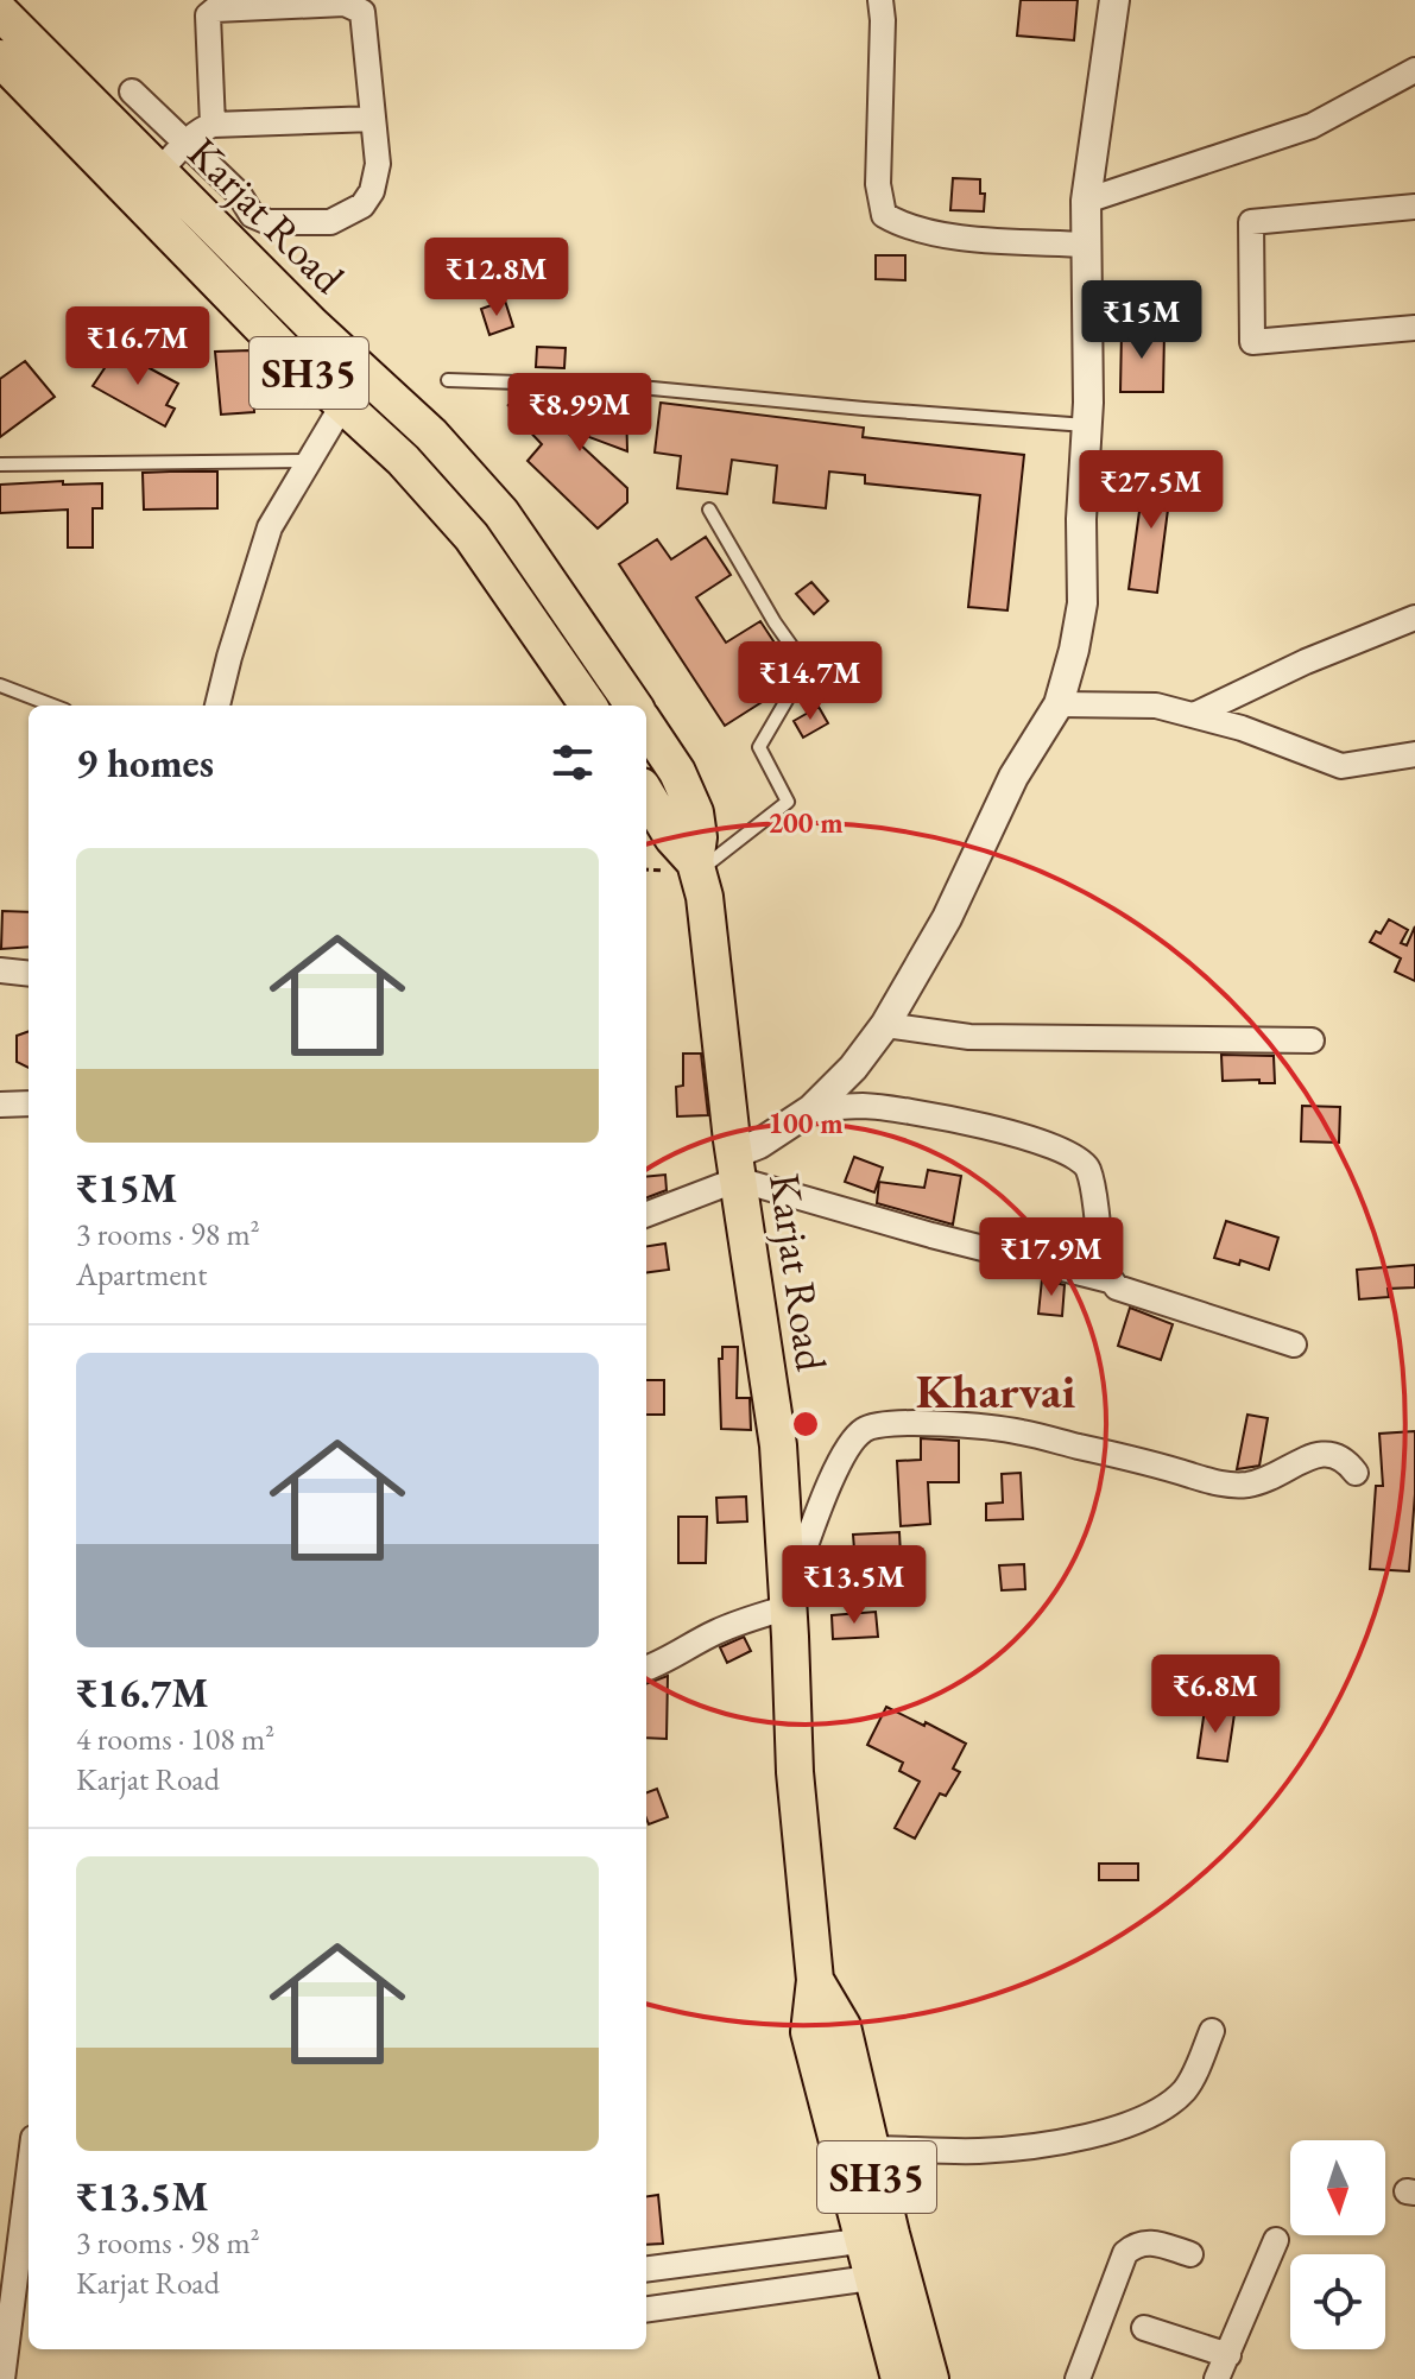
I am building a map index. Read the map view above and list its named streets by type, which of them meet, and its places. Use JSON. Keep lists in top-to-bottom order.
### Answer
{
  "streets": {
    "main road": ["Karjat Road", "SH35"]
  },
  "districts": ["Kharvai"],
  "north": "bottom",
  "page": {
    "price": [
      "₹12.8M",
      "₹15M",
      "₹16.7M",
      "₹8.99M",
      "₹27.5M",
      "₹14.7M",
      "₹17.9M",
      "₹13.5M",
      "₹6.8M"
    ],
    "heading": "9 homes",
    "list": [
      {
        "name": "₹15M",
        "note": "3 rooms · 98 m² · Apartment"
      },
      {
        "name": "₹16.7M",
        "note": "4 rooms · 108 m² · Karjat Road"
      },
      {
        "name": "₹13.5M",
        "note": "3 rooms · 98 m² · Karjat Road"
      }
    ]
  },
  "rings": ["200 m", "100 m"]
}
